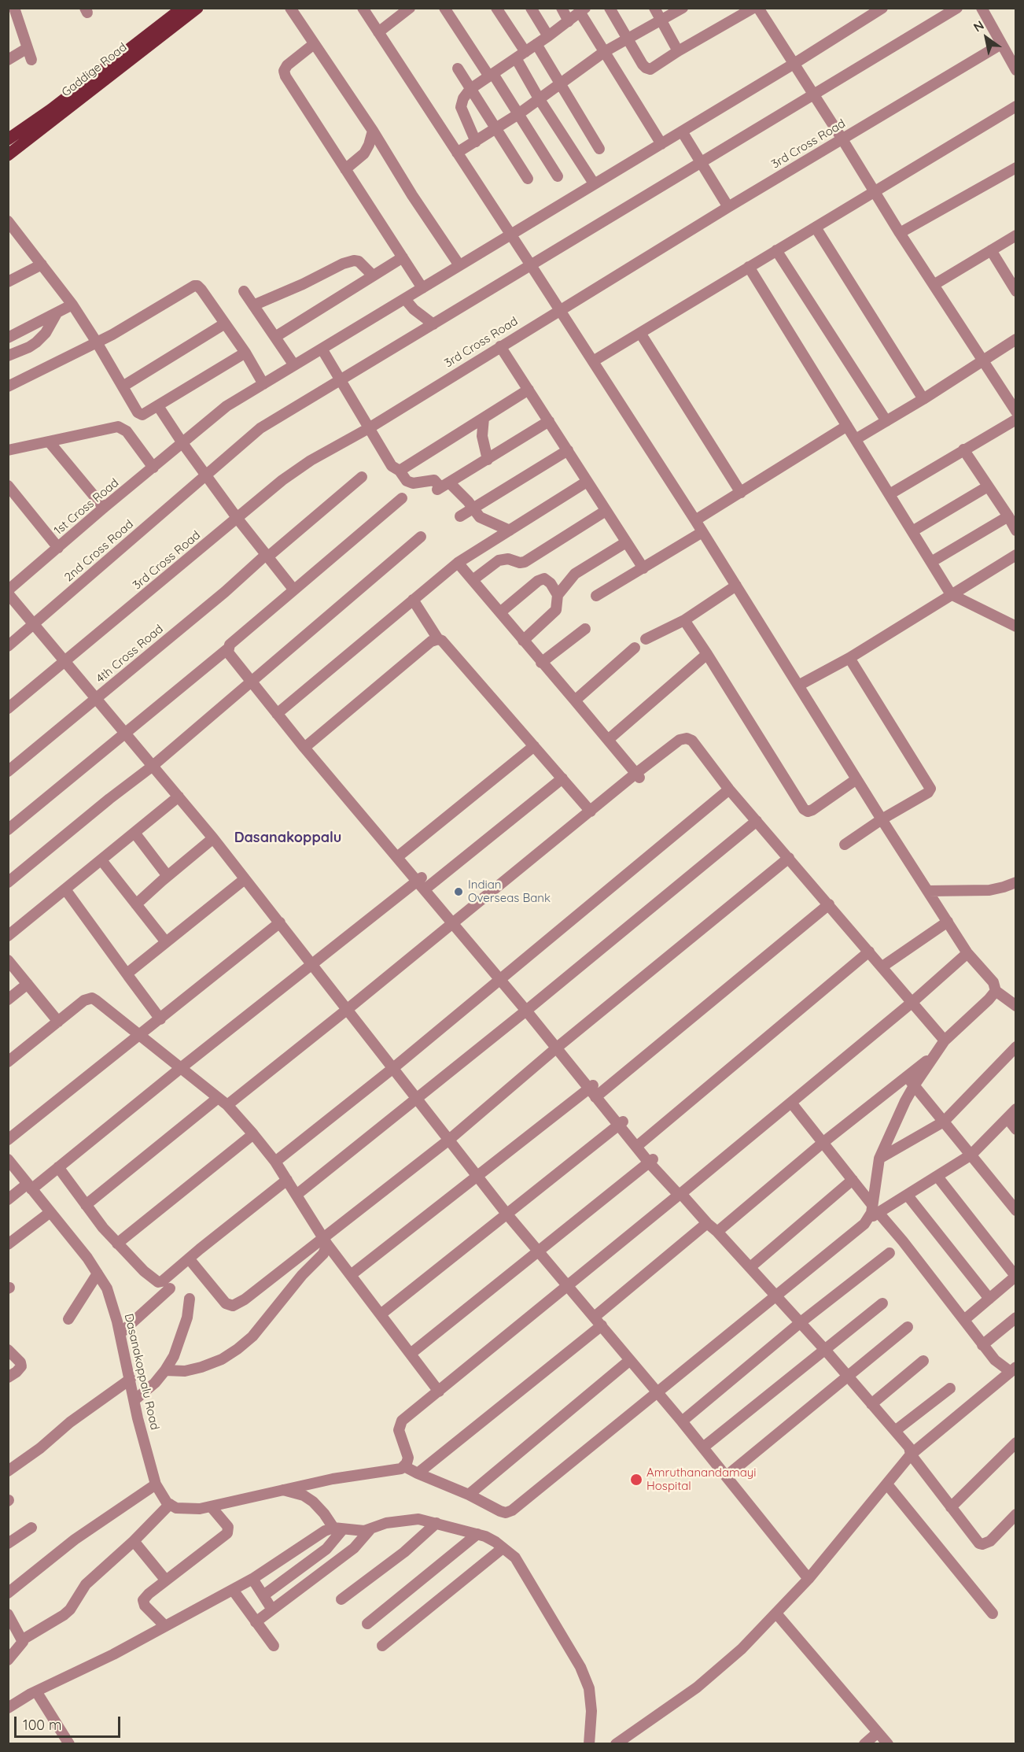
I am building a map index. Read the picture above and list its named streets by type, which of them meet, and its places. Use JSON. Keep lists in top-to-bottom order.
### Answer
{
  "streets": {
    "main road": ["Gaddige Road"],
    "street": [
      "3rd Cross Road",
      "1st Cross Road",
      "2nd Cross Road",
      "4th Cross Road",
      "Dasanakoppalu Road"
    ]
  },
  "districts": ["Dasanakoppalu"],
  "places": ["Indian Overseas Bank", "Amruthanandamayi Hospital"],
  "scale_bar": "100 m",
  "north": "top left"
}
